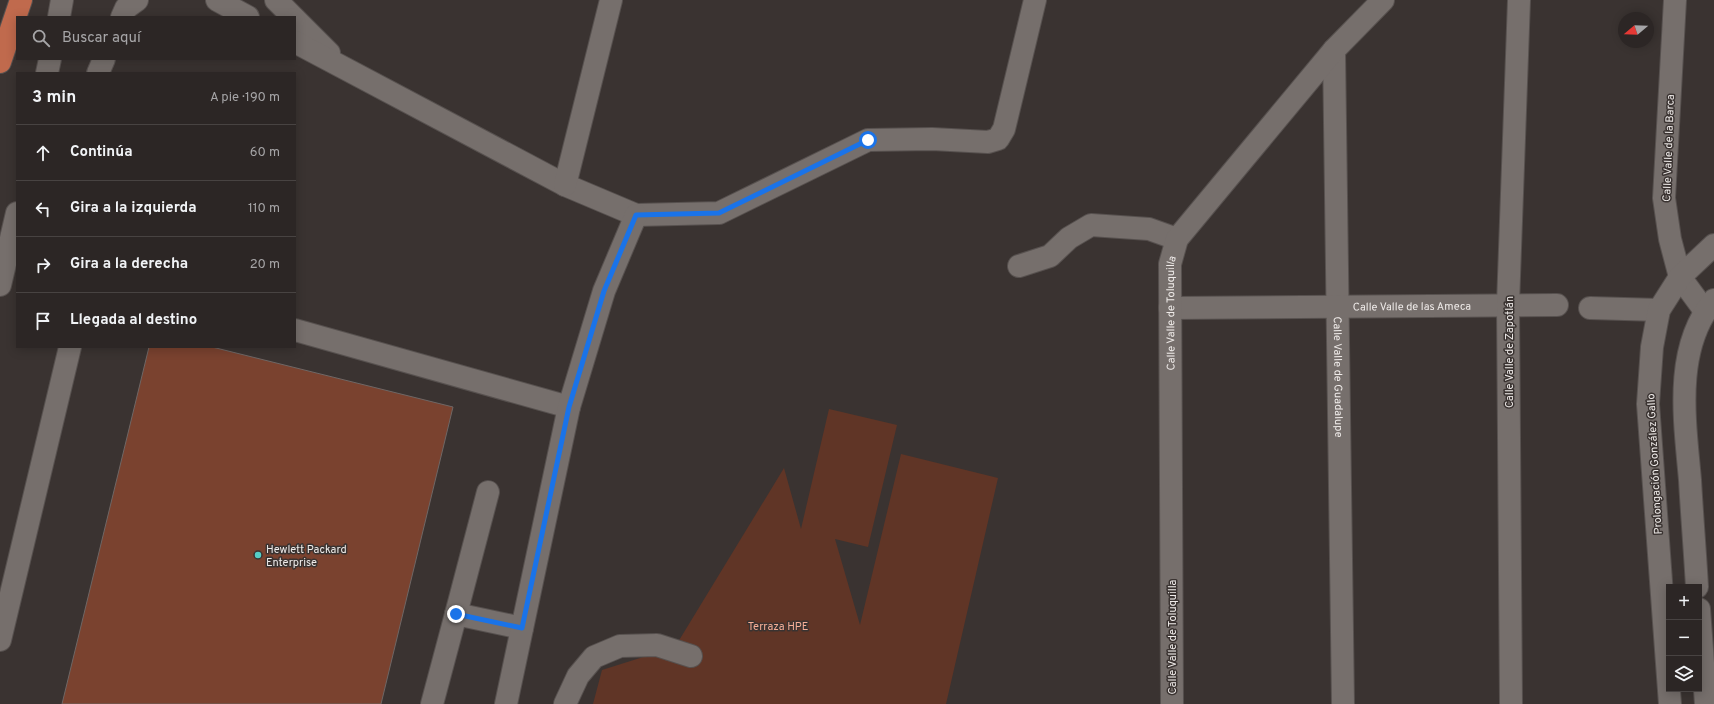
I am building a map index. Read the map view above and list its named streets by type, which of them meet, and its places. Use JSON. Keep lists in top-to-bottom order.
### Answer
{
  "streets": {
    "street": [
      "Calle Valle de la Barca",
      "Calle Valle de las Ameca",
      "Calle Valle de Toluquilla",
      "Calle Valle de Zapotlán",
      "Calle Valle de Guadalupe",
      "Prolongación González Gallo"
    ]
  },
  "crossings": [
    ["Calle Valle de la Barca", "Prolongación González Gallo"],
    ["Calle Valle de las Ameca", "Calle Valle de Toluquilla"],
    ["Calle Valle de las Ameca", "Calle Valle de Zapotlán"],
    ["Calle Valle de las Ameca", "Calle Valle de Guadalupe"],
    ["Calle Valle de Toluquilla", "Calle Valle de Guadalupe"]
  ],
  "parks": ["Terraza HPE"],
  "places": ["Hewlett Packard Enterprise"],
  "north": "left",
  "page": {
    "search": "Buscar aquí",
    "heading": ["3 min", "A pie · 190 m"],
    "list": [
      ["Continúa", "60 m"],
      ["Gira a la izquierda", "110 m"],
      ["Gira a la derecha", "20 m"],
      "Llegada al destino"
    ],
    "map_buttons": ["+", "−"]
  }
}
